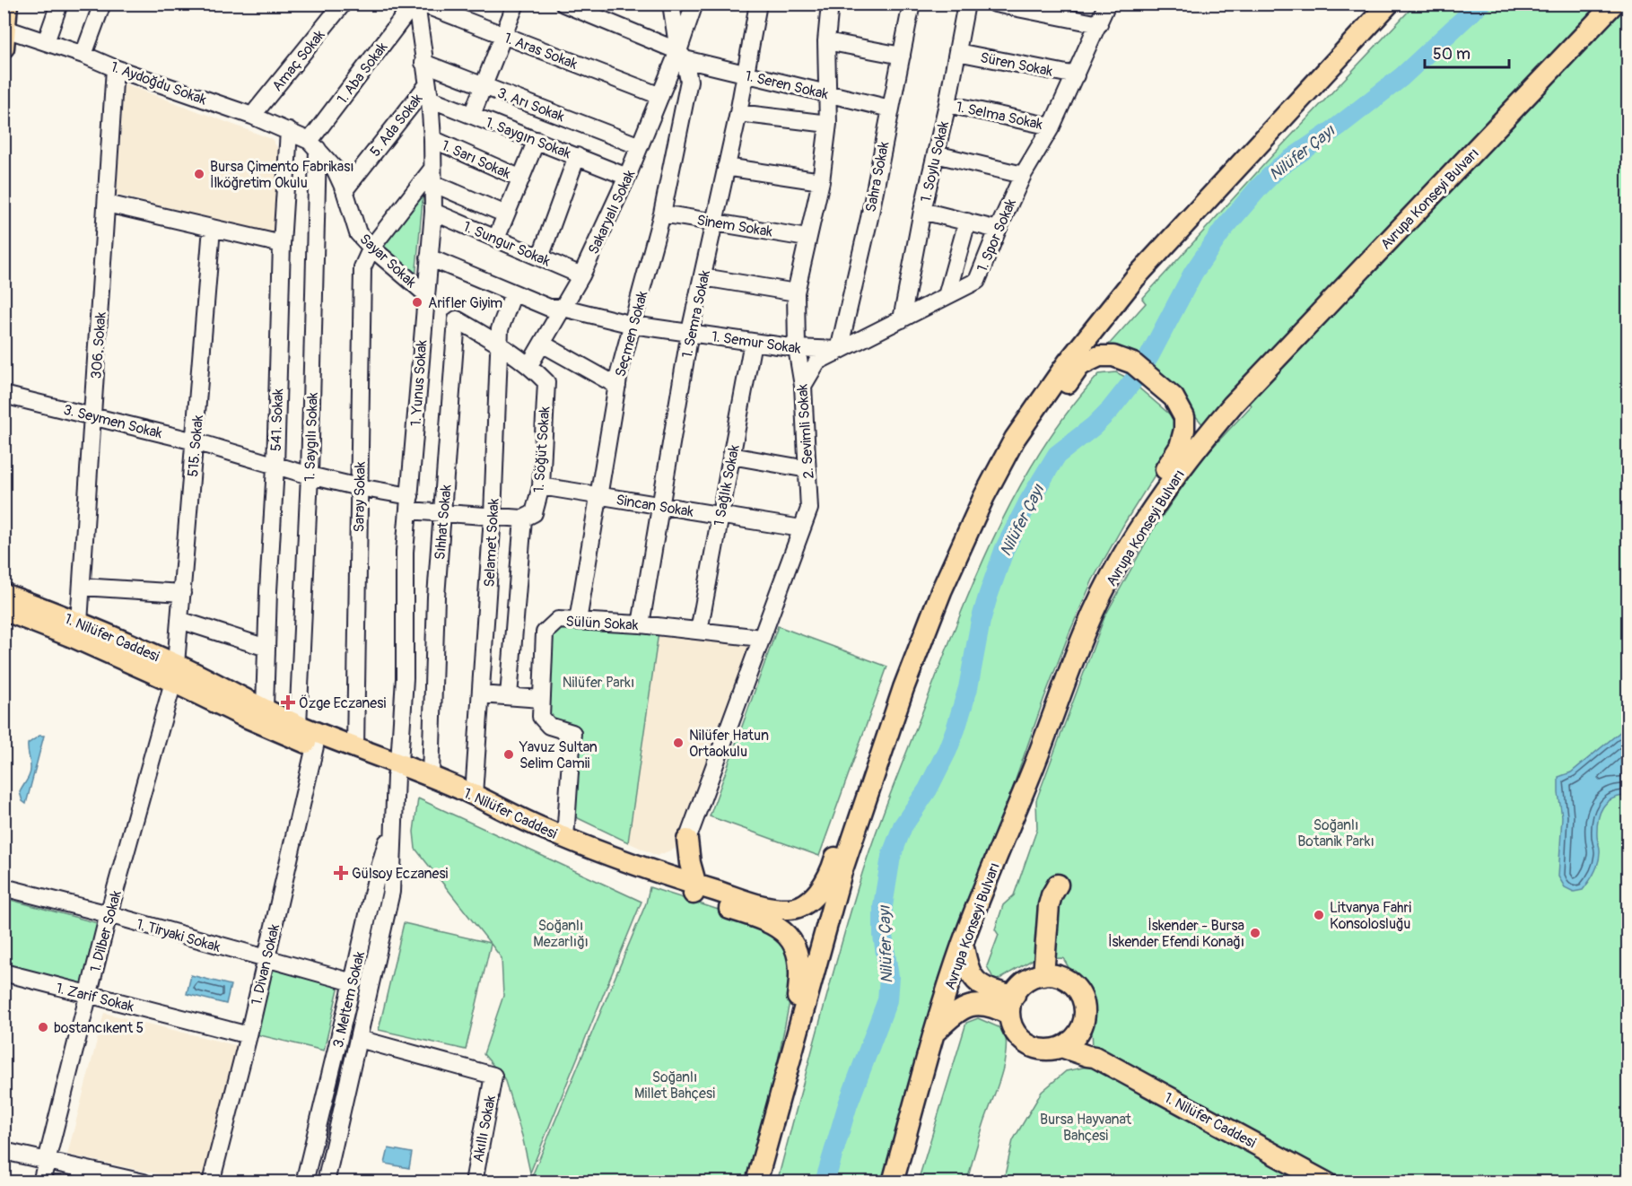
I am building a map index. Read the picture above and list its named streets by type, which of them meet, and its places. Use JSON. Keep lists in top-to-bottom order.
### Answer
{
  "streets": {
    "main road": ["Avrupa Konseyi Bulvarı", "1. Nilüfer Caddesi"],
    "street": [
      "1. Aras Sokak",
      "Amaç Sokak",
      "Süren Sokak",
      "1. Aba Sokak",
      "1. Aydoğdu Sokak",
      "1. Seren Sokak",
      "3. Arı Sokak",
      "1. Selma Sokak",
      "5. Ada Sokak",
      "1. Saygın Sokak",
      "1. Sarı Sokak",
      "1. Soylu Sokak",
      "Sahra Sokak",
      "Sakaryalı Sokak",
      "Sinem Sokak",
      "1. Spor Sokak",
      "1. Sungur Sokak",
      "Sayar Sokak",
      "1. Semra Sokak",
      "Seçmen Sokak",
      "1. Semur Sokak",
      "306. Sokak",
      "1. Yunus Sokak",
      "541. Sokak",
      "3. Seymen Sokak",
      "2. Sevimli Sokak",
      "1. Saygılı Sokak",
      "515. Sokak",
      "1. Söğüt Sokak",
      "1 Sağlık Sokak",
      "Saray Sokak",
      "Sincan Sokak",
      "Sıhhat Sokak",
      "Selamet Sokak",
      "Sülün Sokak",
      "1. Dilber Sokak",
      "1. Tiryaki Sokak",
      "1. Divan Sokak",
      "1. Zarif Sokak",
      "3. Meltem Sokak",
      "Akıllı Sokak"
    ]
  },
  "crossings": [
    ["1. Aras Sokak", "Sakaryalı Sokak"],
    ["Amaç Sokak", "1. Aydoğdu Sokak"],
    ["Süren Sokak", "1. Soylu Sokak"],
    ["Süren Sokak", "1. Spor Sokak"],
    ["1. Aba Sokak", "1. Aydoğdu Sokak"],
    ["1. Aba Sokak", "Sayar Sokak"],
    ["1. Aba Sokak", "1. Yunus Sokak"],
    ["1. Aba Sokak", "1. Saygılı Sokak"],
    ["1. Aydoğdu Sokak", "Sayar Sokak"],
    ["1. Aydoğdu Sokak", "306. Sokak"],
    ["1. Aydoğdu Sokak", "541. Sokak"],
    ["1. Aydoğdu Sokak", "1. Saygılı Sokak"],
    ["1. Seren Sokak", "Sahra Sokak"],
    ["1. Seren Sokak", "Sakaryalı Sokak"],
    ["1. Seren Sokak", "1. Semra Sokak"],
    ["1. Seren Sokak", "Seçmen Sokak"],
    ["1. Seren Sokak", "2. Sevimli Sokak"],
    ["3. Arı Sokak", "Sakaryalı Sokak"],
    ["3. Arı Sokak", "1. Yunus Sokak"],
    ["1. Selma Sokak", "1. Soylu Sokak"],
    ["1. Selma Sokak", "1. Spor Sokak"],
    ["5. Ada Sokak", "1. Saygın Sokak"],
    ["5. Ada Sokak", "Sayar Sokak"],
    ["5. Ada Sokak", "1. Yunus Sokak"],
    ["1. Saygın Sokak", "Sakaryalı Sokak"],
    ["1. Saygın Sokak", "1. Yunus Sokak"],
    ["1. Sarı Sokak", "1. Yunus Sokak"],
    ["1. Soylu Sokak", "1. Spor Sokak"],
    ["Sahra Sokak", "1. Spor Sokak"],
    ["Sahra Sokak", "1. Semur Sokak"],
    ["Sakaryalı Sokak", "1. Sungur Sokak"],
    ["Sakaryalı Sokak", "Seçmen Sokak"],
    ["Sakaryalı Sokak", "1. Semur Sokak"],
    ["Sakaryalı Sokak", "1. Söğüt Sokak"],
    ["Sinem Sokak", "1. Semra Sokak"],
    ["Sinem Sokak", "Seçmen Sokak"],
    ["Sinem Sokak", "2. Sevimli Sokak"],
    ["1. Spor Sokak", "1. Semur Sokak"],
    ["1. Spor Sokak", "2. Sevimli Sokak"],
    ["1. Sungur Sokak", "1. Yunus Sokak"],
    ["Sayar Sokak", "1. Yunus Sokak"],
    ["Sayar Sokak", "1. Saygılı Sokak"],
    ["Sayar Sokak", "Saray Sokak"],
    ["1. Semra Sokak", "1. Semur Sokak"],
    ["1. Semra Sokak", "Sincan Sokak"],
    ["1. Semra Sokak", "Sülün Sokak"],
    ["Seçmen Sokak", "1. Semur Sokak"],
    ["Seçmen Sokak", "Sincan Sokak"],
    ["Seçmen Sokak", "Sülün Sokak"],
    ["1. Semur Sokak", "1. Yunus Sokak"],
    ["1. Semur Sokak", "2. Sevimli Sokak"],
    ["1. Semur Sokak", "1 Sağlık Sokak"],
    ["1. Semur Sokak", "Selamet Sokak"],
    ["306. Sokak", "3. Seymen Sokak"],
    ["306. Sokak", "1. Nilüfer Caddesi"],
    ["1. Yunus Sokak", "3. Seymen Sokak"],
    ["1. Yunus Sokak", "Saray Sokak"],
    ["1. Yunus Sokak", "1. Nilüfer Caddesi"],
    ["1. Yunus Sokak", "3. Meltem Sokak"],
    ["541. Sokak", "3. Seymen Sokak"],
    ["541. Sokak", "1. Nilüfer Caddesi"],
    ["3. Seymen Sokak", "1. Saygılı Sokak"],
    ["3. Seymen Sokak", "515. Sokak"],
    ["3. Seymen Sokak", "1. Söğüt Sokak"],
    ["3. Seymen Sokak", "Saray Sokak"],
    ["3. Seymen Sokak", "Sıhhat Sokak"],
    ["3. Seymen Sokak", "Selamet Sokak"],
    ["2. Sevimli Sokak", "Sincan Sokak"],
    ["2. Sevimli Sokak", "Sülün Sokak"],
    ["1. Saygılı Sokak", "1. Nilüfer Caddesi"],
    ["515. Sokak", "1. Nilüfer Caddesi"],
    ["515. Sokak", "1. Dilber Sokak"],
    ["1. Söğüt Sokak", "Sincan Sokak"],
    ["1. Söğüt Sokak", "Sıhhat Sokak"],
    ["1. Söğüt Sokak", "Selamet Sokak"],
    ["1 Sağlık Sokak", "Sincan Sokak"],
    ["1 Sağlık Sokak", "Sülün Sokak"],
    ["Saray Sokak", "1. Nilüfer Caddesi"],
    ["Sıhhat Sokak", "Selamet Sokak"],
    ["Sıhhat Sokak", "1. Nilüfer Caddesi"],
    ["Selamet Sokak", "1. Nilüfer Caddesi"],
    ["Sülün Sokak", "1. Nilüfer Caddesi"],
    ["1. Nilüfer Caddesi", "1. Dilber Sokak"],
    ["1. Nilüfer Caddesi", "1. Divan Sokak"],
    ["1. Nilüfer Caddesi", "3. Meltem Sokak"],
    ["1. Dilber Sokak", "1. Tiryaki Sokak"],
    ["1. Dilber Sokak", "1. Zarif Sokak"],
    ["1. Tiryaki Sokak", "1. Divan Sokak"],
    ["1. Tiryaki Sokak", "3. Meltem Sokak"],
    ["1. Divan Sokak", "1. Zarif Sokak"],
    ["3. Meltem Sokak", "Akıllı Sokak"]
  ],
  "water": ["Nilüfer Çayı"],
  "parks": [
    "Nilüfer Parkı",
    "Soğanlı Botanik Parkı",
    "Soğanlı Mezarlığı",
    "Soğanlı Millet Bahçesi",
    "Bursa Hayvanat Bahçesi"
  ],
  "places": {
    "other": [
      "Bursa Çimento Fabrikası İlköğretim Okulu",
      "Arifler Giyim",
      "Nilüfer Hatun Ortaokulu",
      "Yavuz Sultan Selim Camii",
      "Litvanya Fahri Konsolosluğu",
      "İskender - Bursa İskender Efendi Konağı",
      "bostancıkent 5"
    ],
    "health": ["Özge Eczanesi", "Gülsoy Eczanesi"]
  },
  "scale_bar": "50 m"
}
